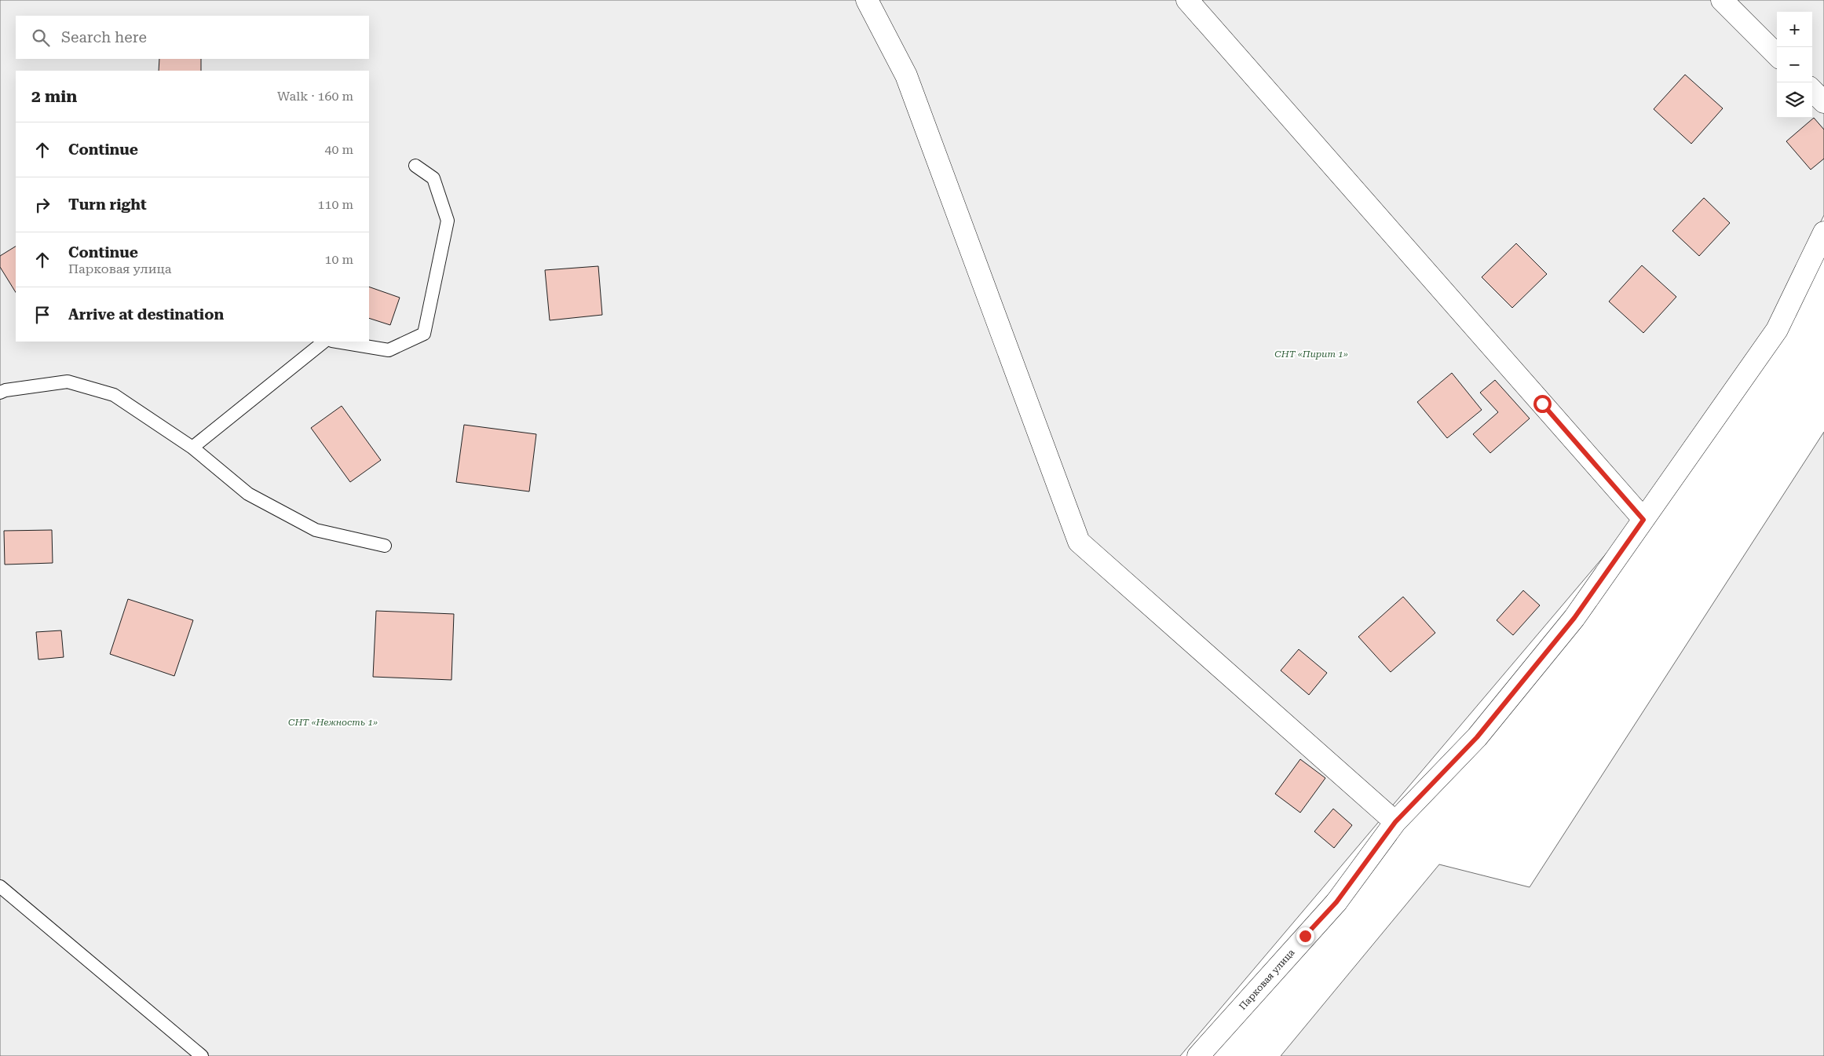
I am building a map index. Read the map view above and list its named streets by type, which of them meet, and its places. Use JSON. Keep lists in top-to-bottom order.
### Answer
{
  "streets": {
    "street": ["Парковая улица"]
  },
  "parks": ["СНТ «Пирит 1»", "СНТ «Нежность 1»"],
  "page": {
    "map_buttons": ["+", "−"],
    "search": "Search here",
    "heading": ["2 min", "Walk · 160 m"],
    "list": [
      ["Continue", "40 m"],
      ["Turn right", "110 m"],
      ["Continue", "Парковая улица", "10 m"],
      "Arrive at destination"
    ]
  }
}
